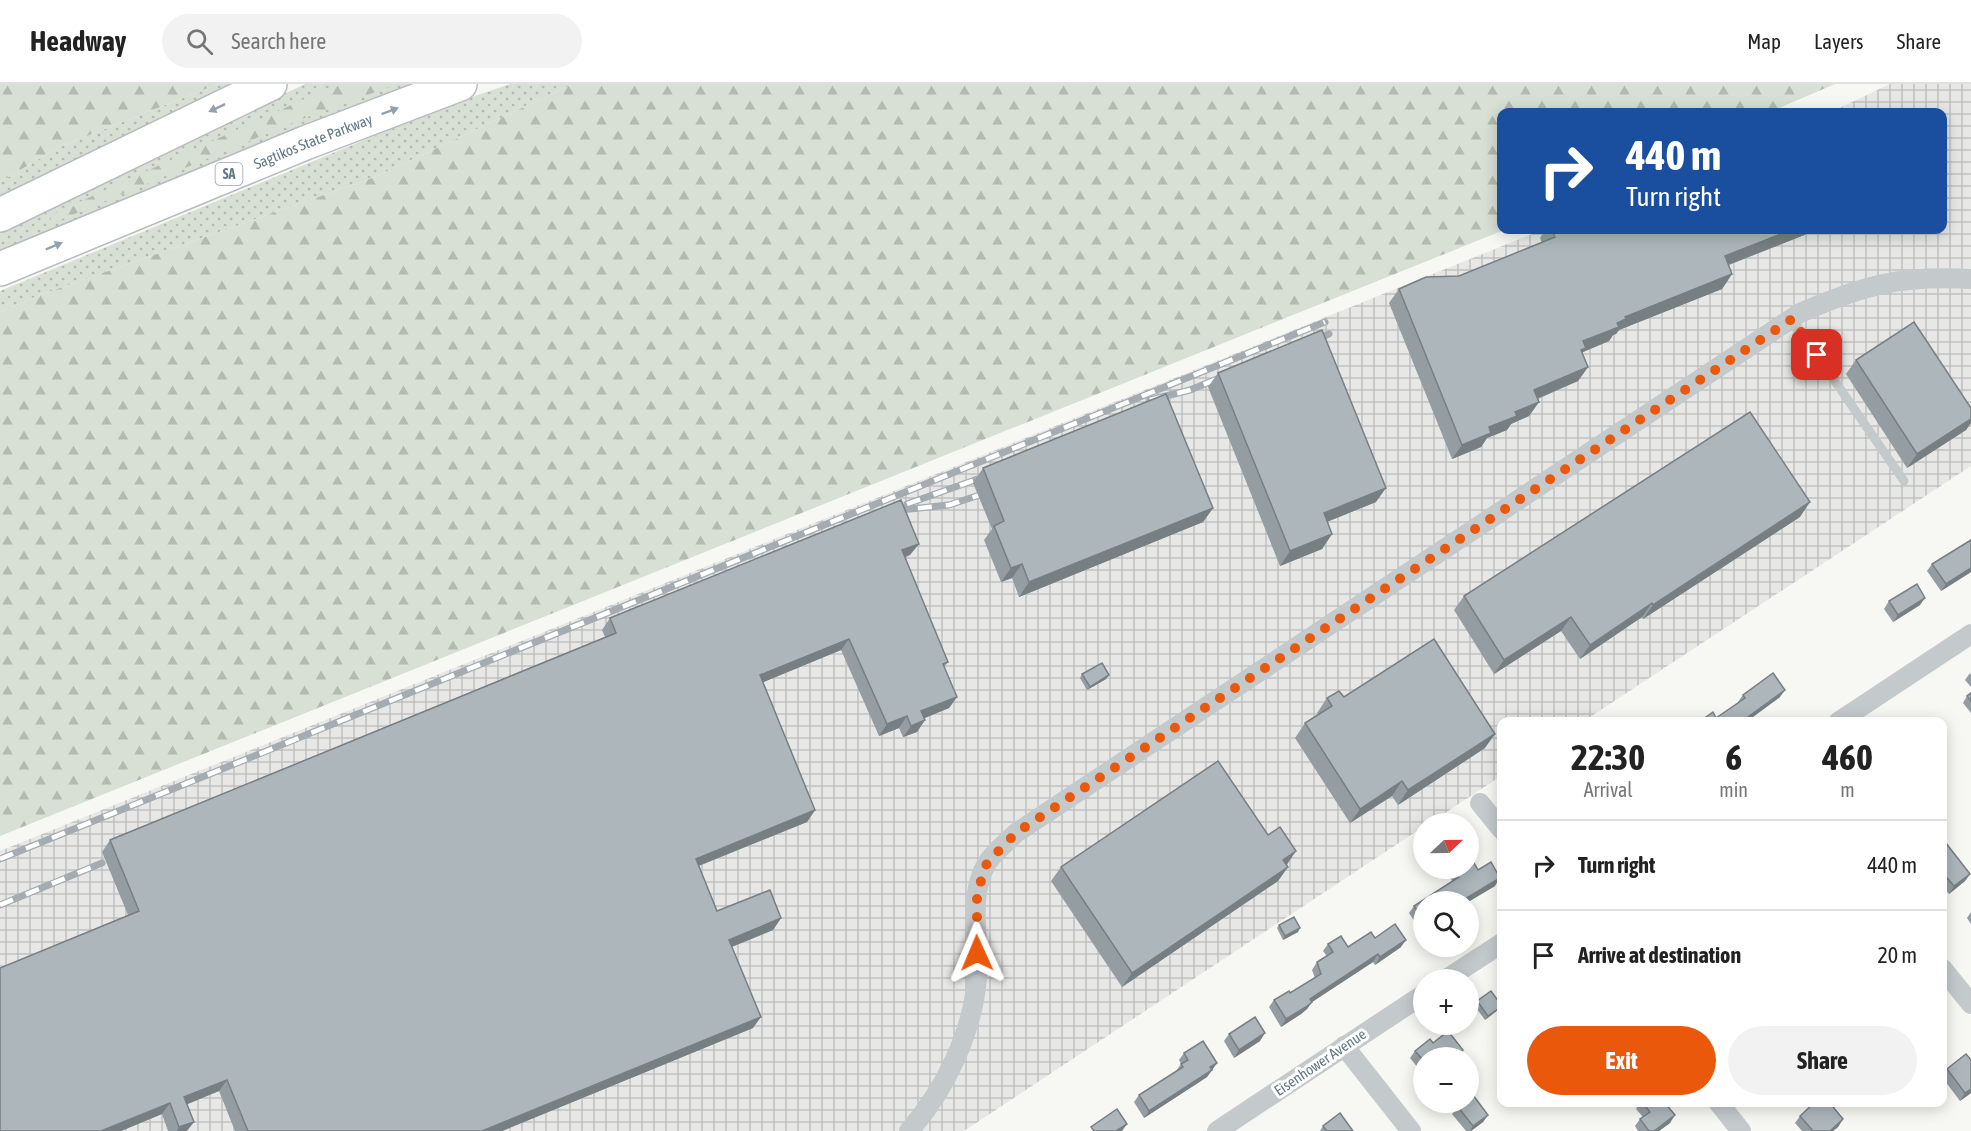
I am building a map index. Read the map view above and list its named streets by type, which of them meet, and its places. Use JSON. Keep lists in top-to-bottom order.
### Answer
{
  "streets": {
    "highway": ["Sagtikos State Parkway", "SA"],
    "street": ["Eisenhower Avenue"]
  },
  "north": "right",
  "page": {
    "header": "Headway",
    "search": "Search here",
    "nav": ["Map", "Layers", "Share"],
    "turn": ["440 m", "Turn right"],
    "eta": [
      "22:30",
      "Arrival",
      "6",
      "min",
      "460",
      "m"
    ],
    "map_buttons": ["+", "−"],
    "list": [
      {
        "name": "Turn right",
        "value": "440 m"
      },
      {
        "name": "Arrive at destination",
        "value": "20 m"
      }
    ],
    "buttons": ["Exit", "Share"]
  }
}
